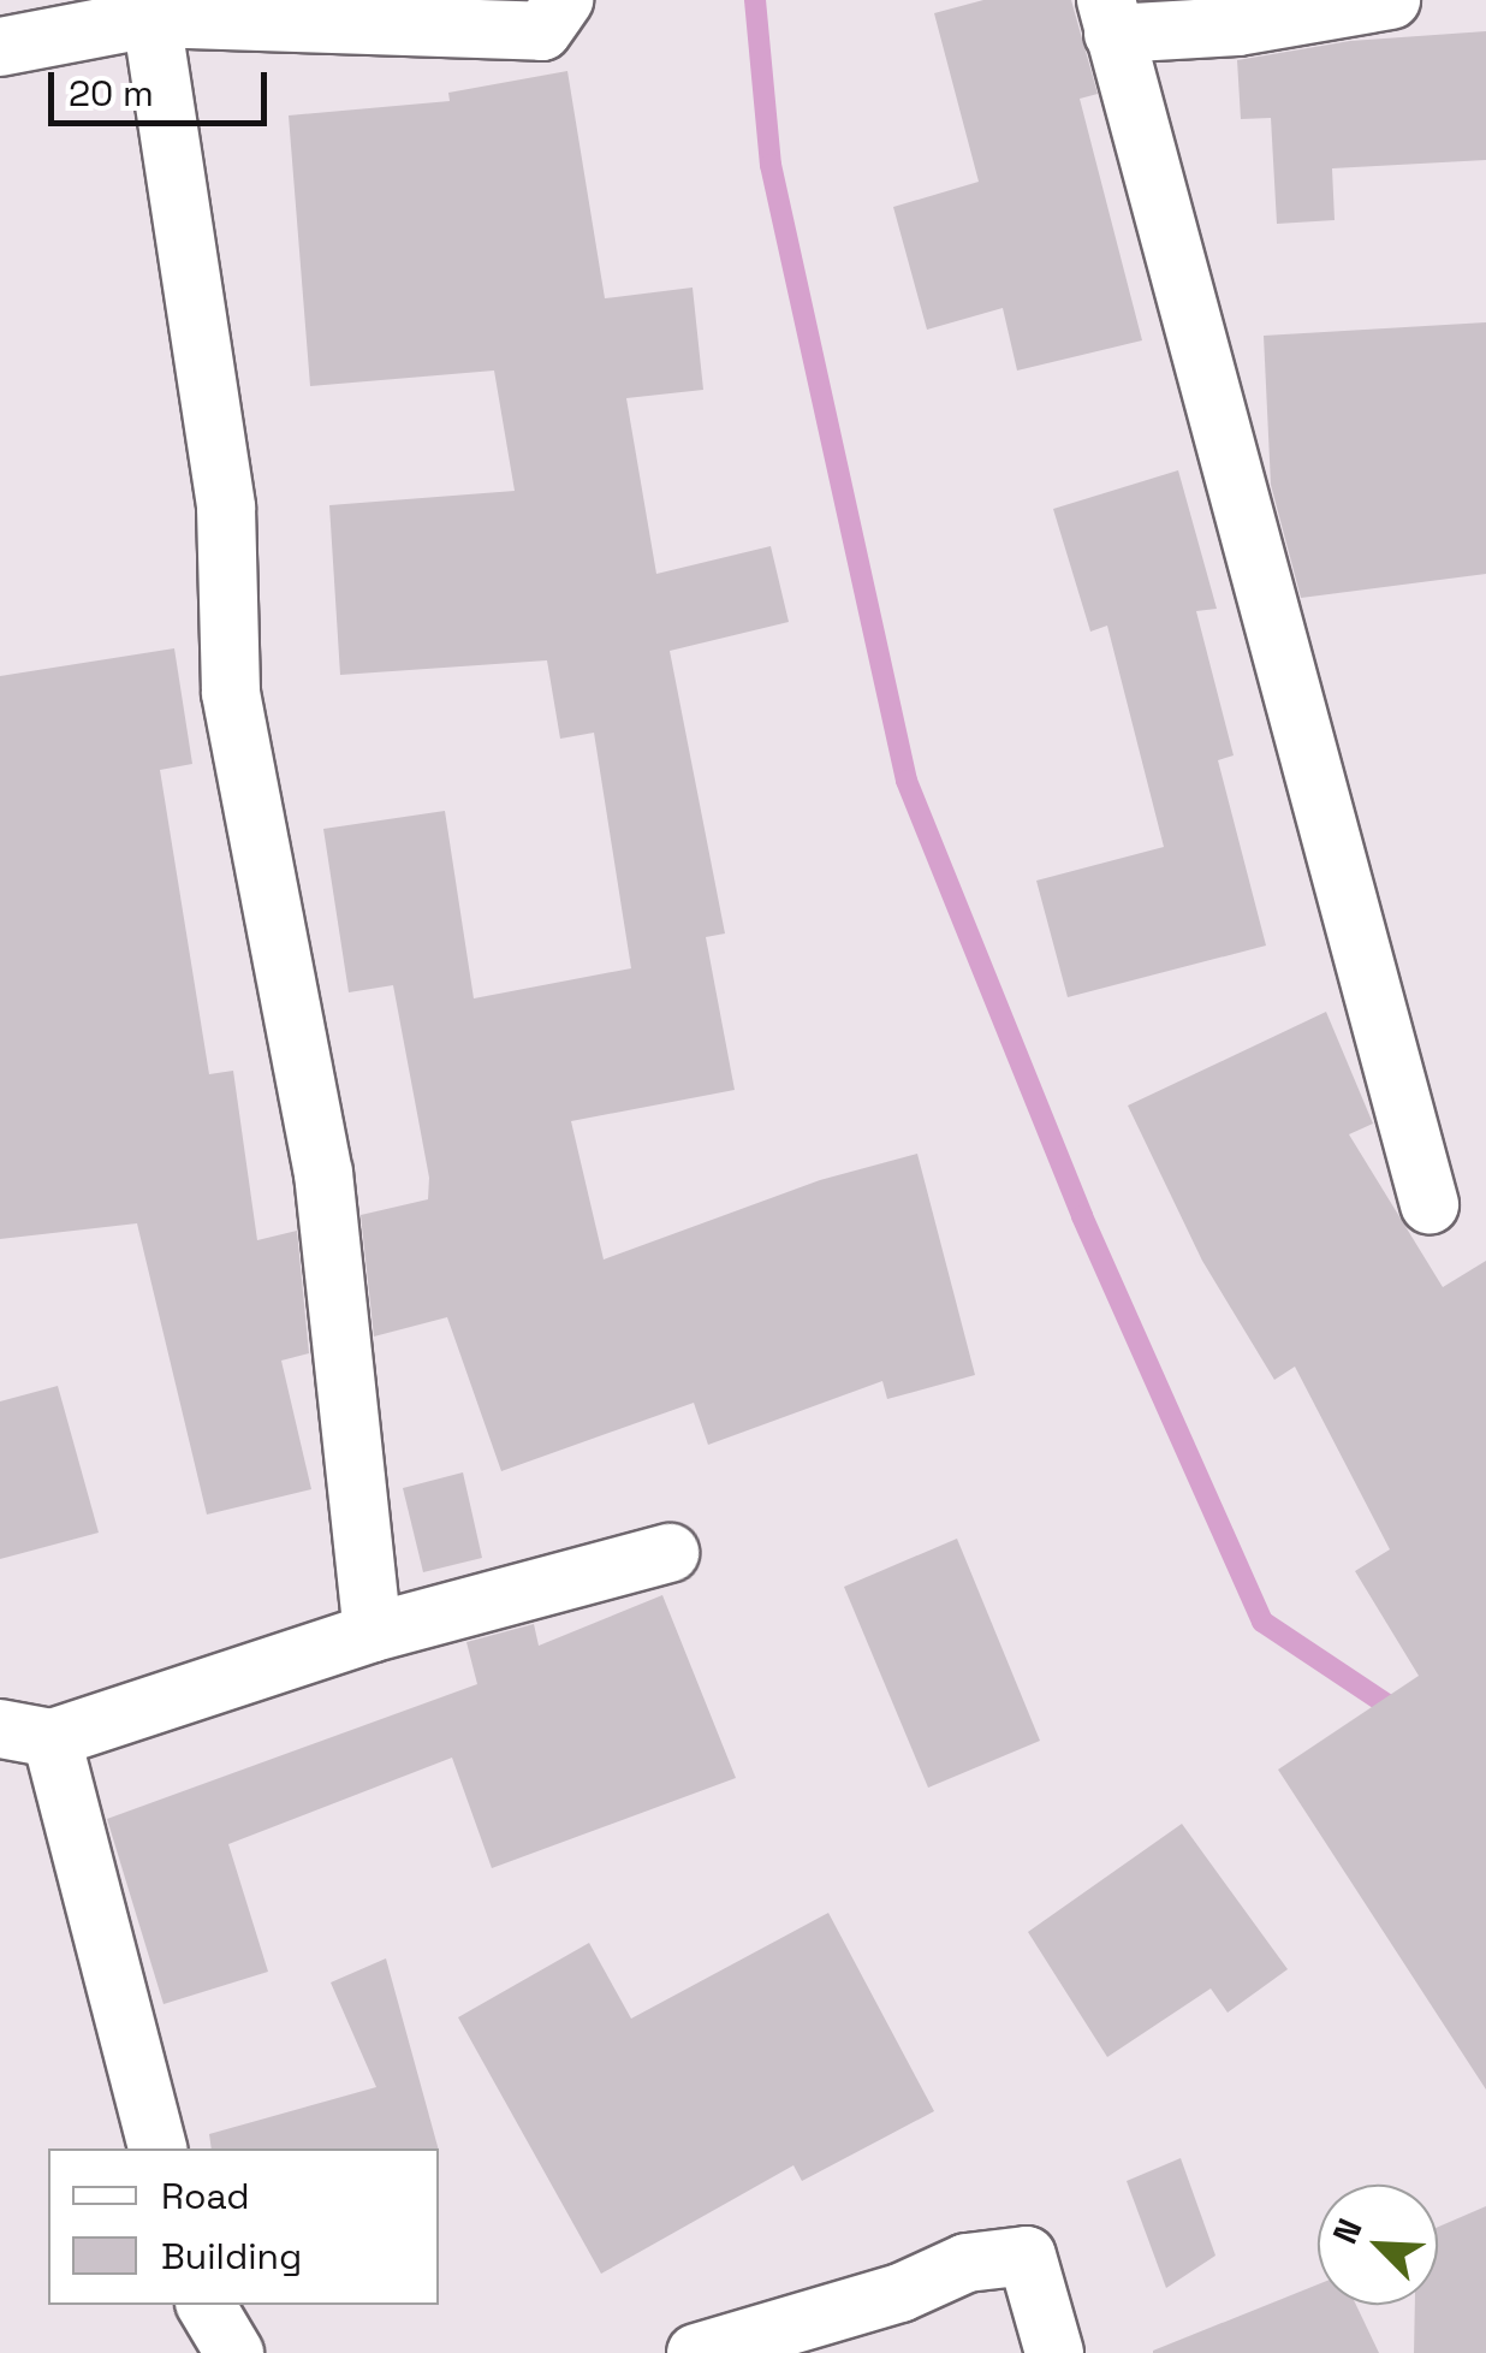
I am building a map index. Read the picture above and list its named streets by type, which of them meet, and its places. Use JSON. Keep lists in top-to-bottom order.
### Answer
{
  "legend": ["Road", "Building"],
  "scale_bar": "20 m",
  "north": "top left"
}
